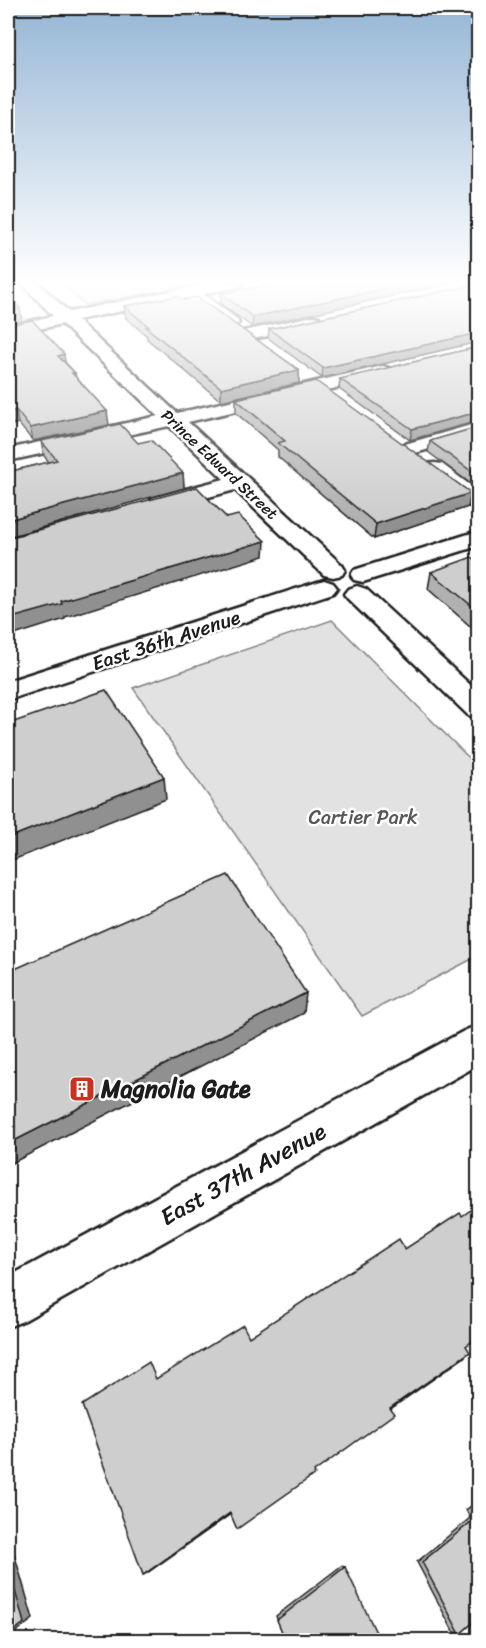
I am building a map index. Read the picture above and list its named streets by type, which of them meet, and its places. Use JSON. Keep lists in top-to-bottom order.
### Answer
{
  "streets": {
    "street": ["Prince Edward Street", "East 36th Avenue", "East 37th Avenue"]
  },
  "crossings": [
    ["Prince Edward Street", "East 36th Avenue"]
  ],
  "parks": ["Cartier Park"],
  "places": {
    "building": ["Magnolia Gate"]
  }
}
